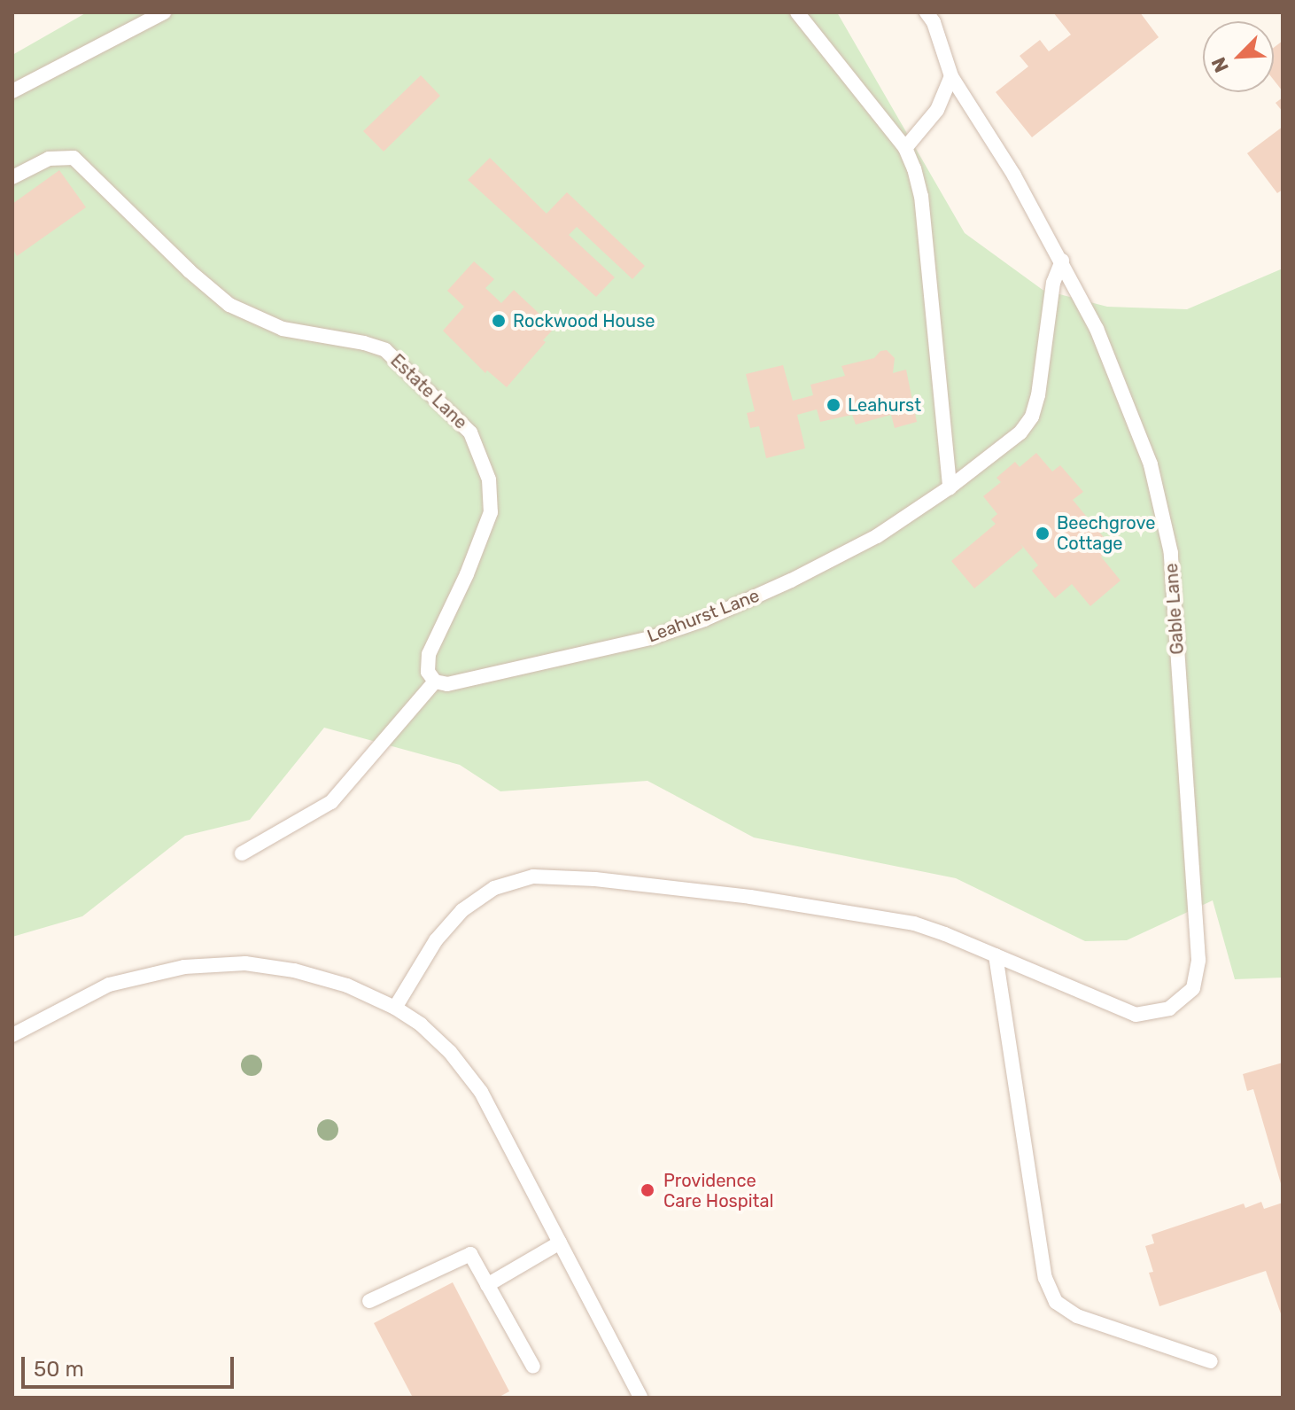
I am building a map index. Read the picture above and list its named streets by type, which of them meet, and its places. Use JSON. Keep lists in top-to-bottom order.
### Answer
{
  "streets": {
    "lane": ["Estate Lane", "Gable Lane", "Leahurst Lane"]
  },
  "crossings": [
    ["Estate Lane", "Leahurst Lane"],
    ["Gable Lane", "Leahurst Lane"]
  ],
  "places": [
    "Rockwood House",
    "Leahurst",
    "Beechgrove Cottage",
    "Providence Care Hospital"
  ],
  "scale_bar": "50 m",
  "north": "bottom left"
}
